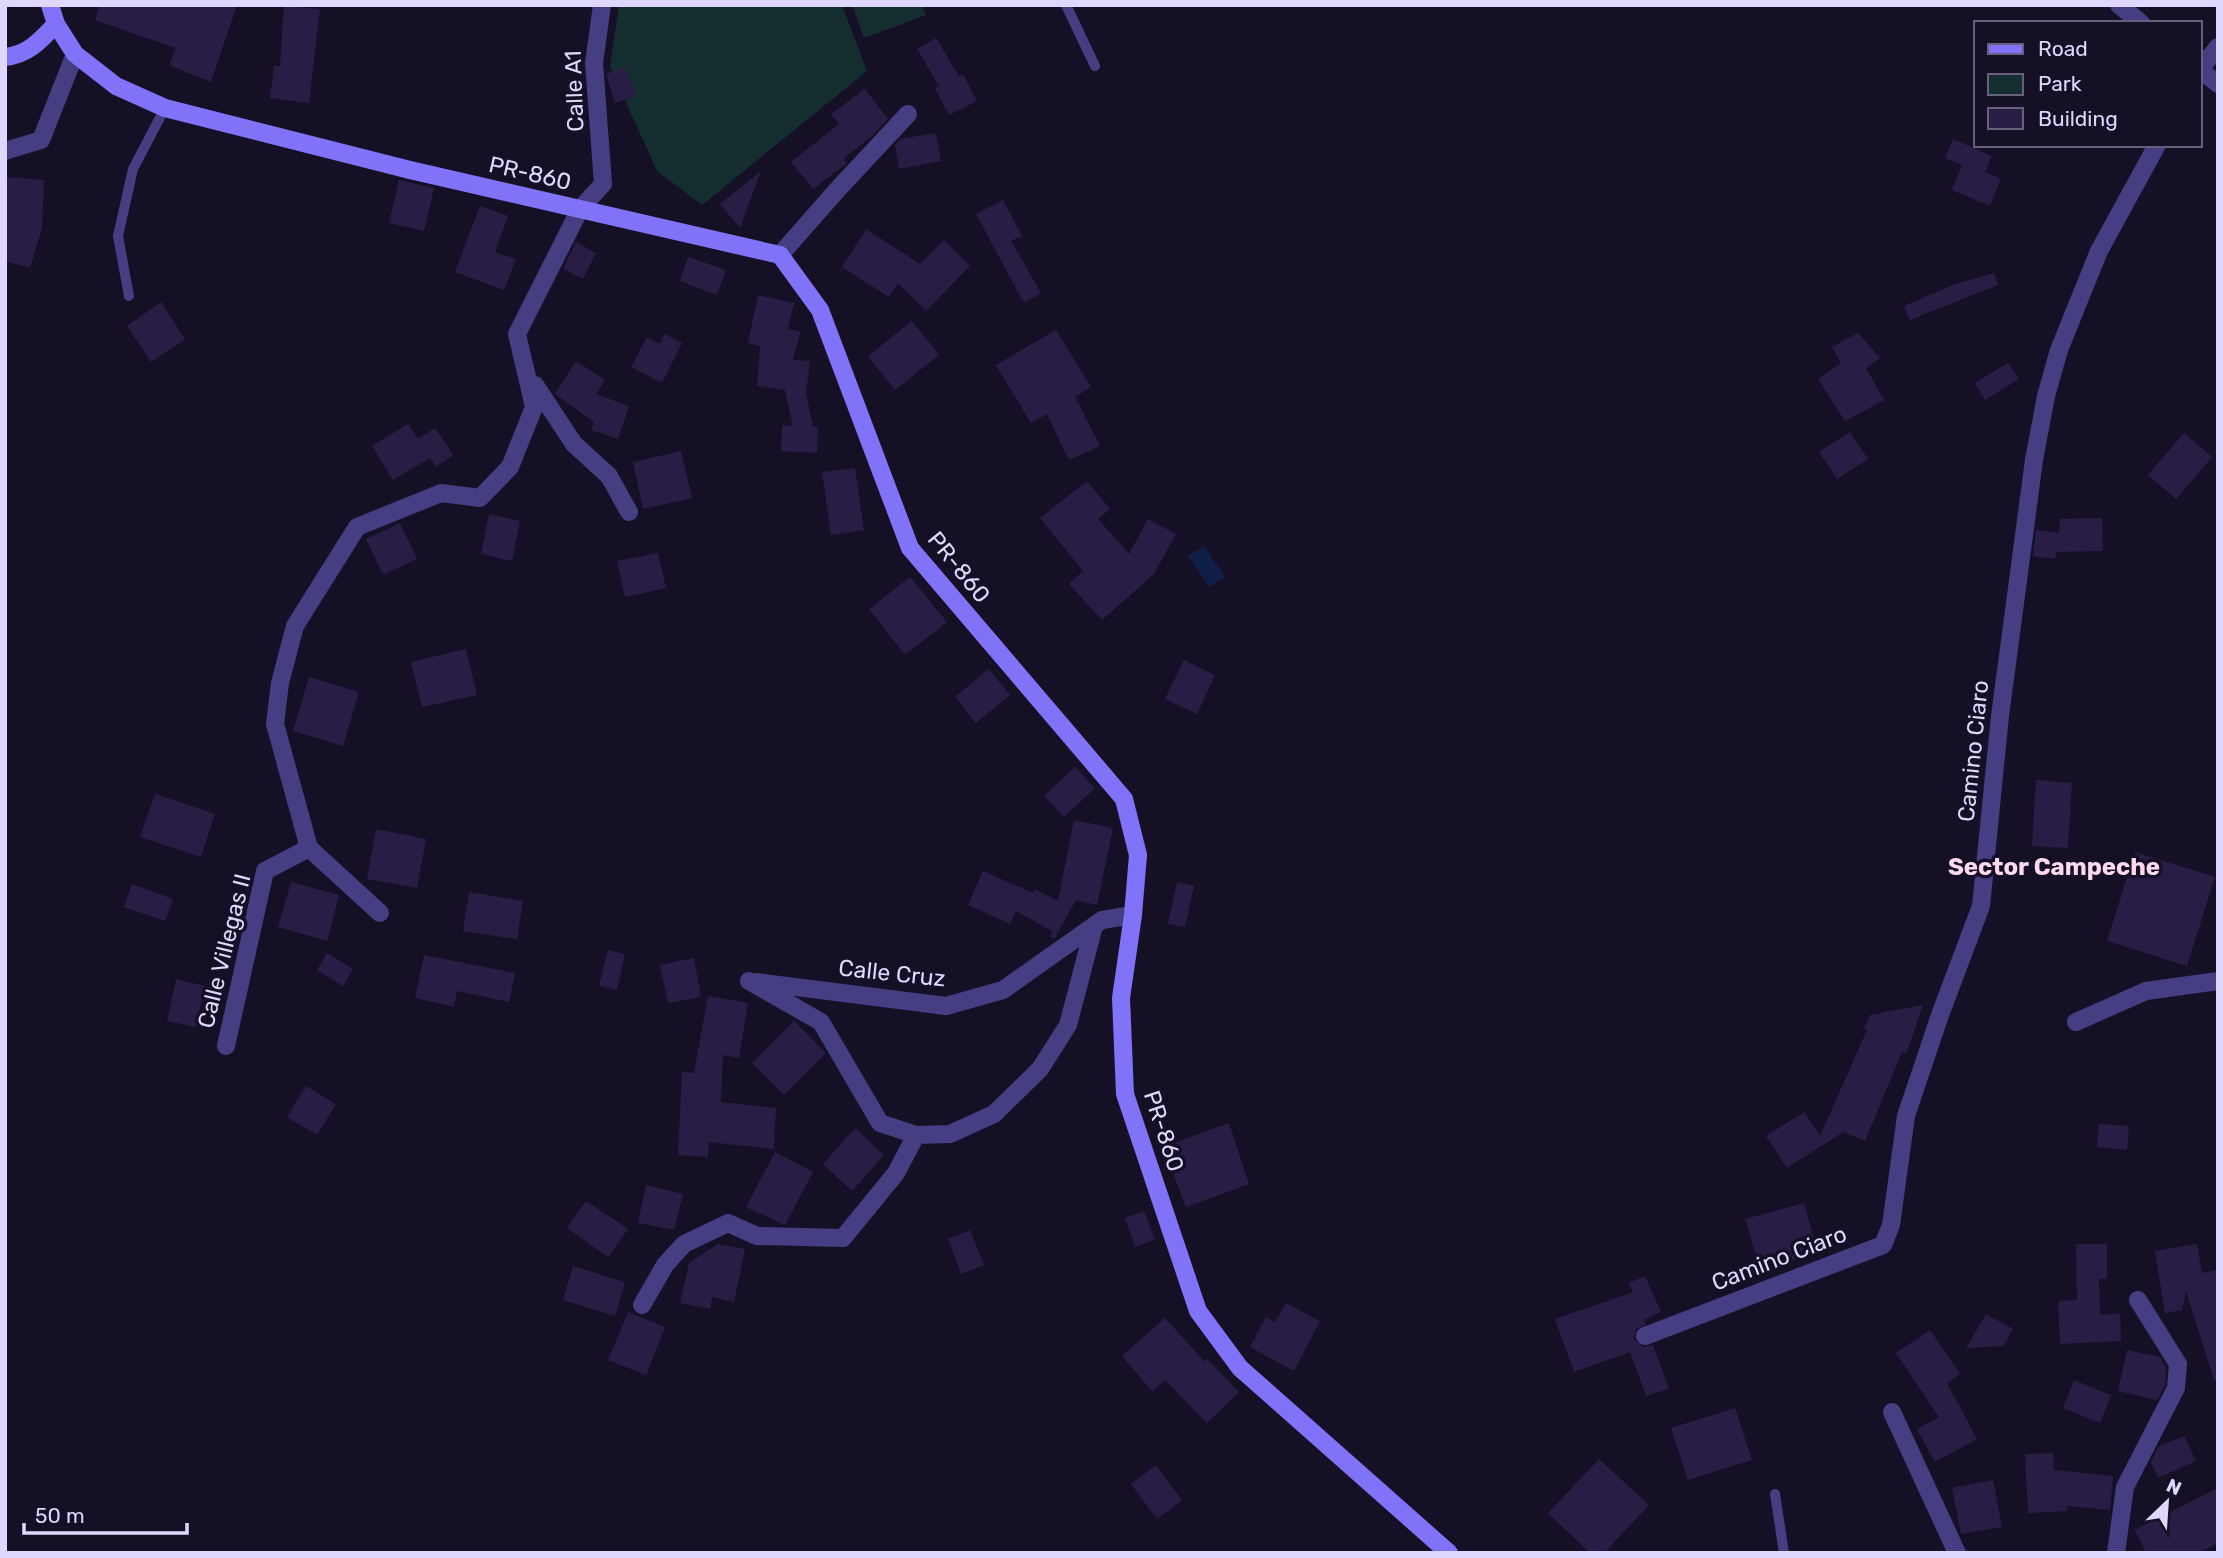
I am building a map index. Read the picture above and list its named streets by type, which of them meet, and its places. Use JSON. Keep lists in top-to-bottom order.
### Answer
{
  "streets": {
    "street": [
      "Calle A1",
      "PR-860",
      "Camino Ciaro",
      "Calle Villegas II",
      "Calle Cruz"
    ]
  },
  "crossings": [
    ["Calle A1", "PR-860"],
    ["PR-860", "Calle Cruz"]
  ],
  "districts": ["Sector Campeche"],
  "legend": ["Road", "Park", "Building"],
  "scale_bar": "50 m",
  "north": "top right"
}
